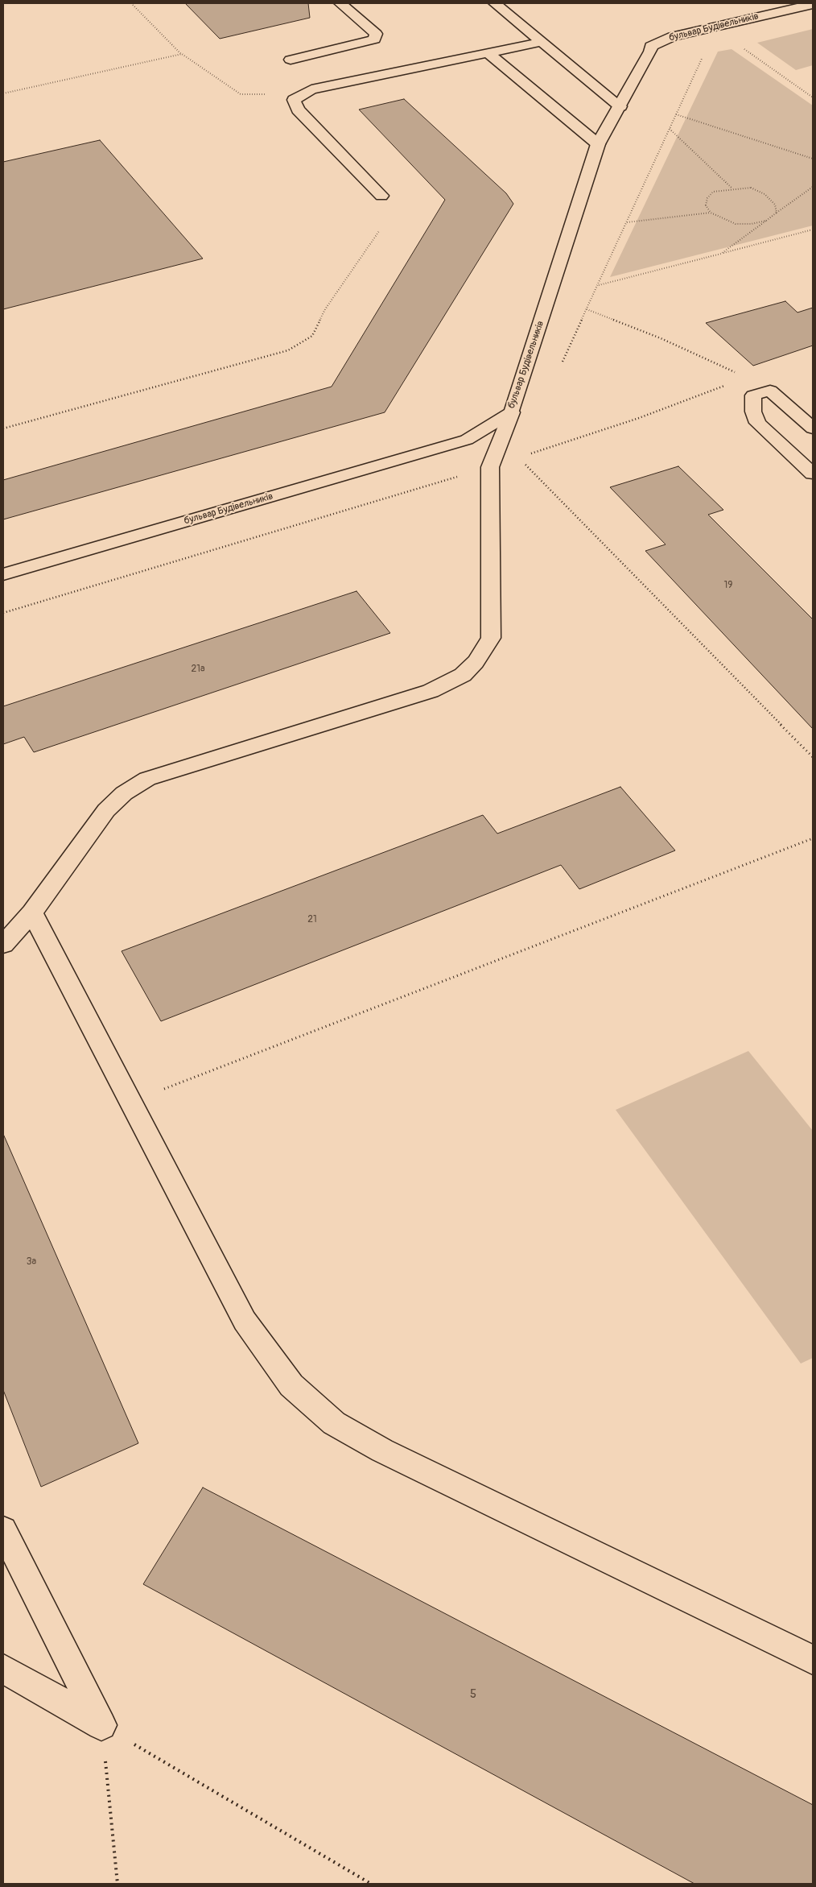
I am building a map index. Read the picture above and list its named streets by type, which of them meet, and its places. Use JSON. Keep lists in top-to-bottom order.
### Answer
{
  "streets": {
    "street": ["бульвар Будівельників"]
  },
  "house_numbers": [
    "19",
    "21а",
    "21",
    "3а",
    "5"
  ]
}
